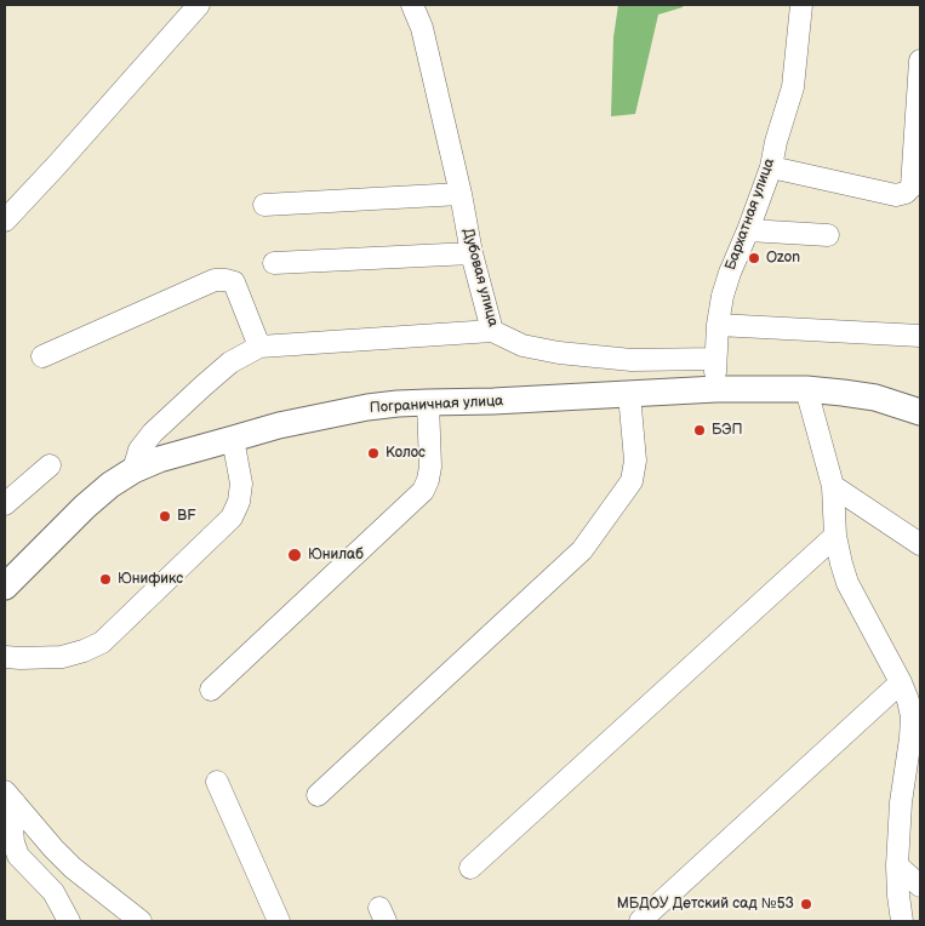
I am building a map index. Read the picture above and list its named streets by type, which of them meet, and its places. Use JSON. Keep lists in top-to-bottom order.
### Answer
{
  "streets": {
    "main road": ["Пограничная улица"],
    "street": ["Бархатная улица", "Дубовая улица"]
  },
  "crossings": [
    ["Бархатная улица", "Дубовая улица"],
    ["Бархатная улица", "Пограничная улица"]
  ],
  "places": [
    "Ozon",
    "БЭП",
    "Колос",
    "BF",
    "Юнилаб",
    "Юнификс",
    "МБДОУ Детский сад №53"
  ]
}
